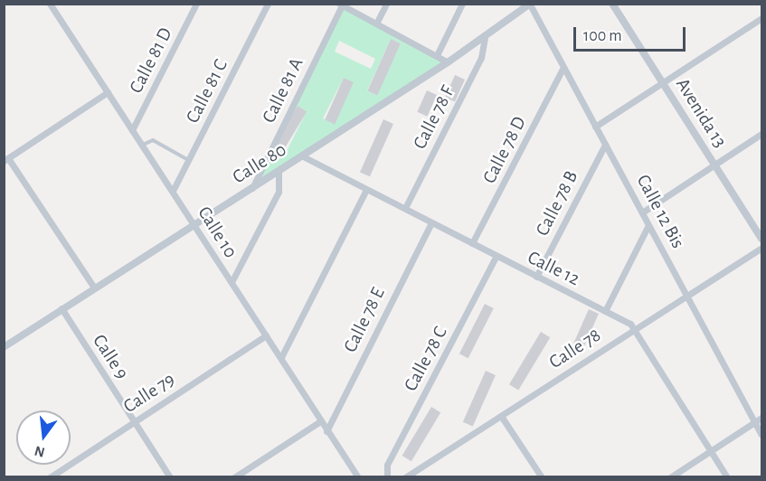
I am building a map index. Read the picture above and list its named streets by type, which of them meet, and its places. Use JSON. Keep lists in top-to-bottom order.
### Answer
{
  "streets": {
    "street": [
      "Calle 81 D",
      "Calle 81 A",
      "Calle 81 C",
      "Avenida 13",
      "Calle 78 F",
      "Calle 78 D",
      "Calle 80",
      "Calle 78 B",
      "Calle 12 Bis",
      "Calle 10",
      "Calle 12",
      "Calle 78 E",
      "Calle 78",
      "Calle 9",
      "Calle 78 C",
      "Calle 79"
    ]
  },
  "crossings": [
    ["Calle 81 D", "Calle 10"],
    ["Calle 81 A", "Calle 80"],
    ["Calle 81 C", "Calle 10"],
    ["Calle 78 F", "Calle 80"],
    ["Calle 78 F", "Calle 12"],
    ["Calle 78 D", "Calle 12 Bis"],
    ["Calle 78 D", "Calle 12"],
    ["Calle 80", "Calle 12 Bis"],
    ["Calle 80", "Calle 10"],
    ["Calle 80", "Calle 12"],
    ["Calle 80", "Calle 9"],
    ["Calle 78 B", "Calle 12 Bis"],
    ["Calle 78 B", "Calle 12"],
    ["Calle 12 Bis", "Calle 78"],
    ["Calle 10", "Calle 78 E"],
    ["Calle 10", "Calle 79"],
    ["Calle 12", "Calle 78 E"],
    ["Calle 12", "Calle 78"],
    ["Calle 12", "Calle 78 C"],
    ["Calle 9", "Calle 79"]
  ],
  "scale_bar": "100 m",
  "north": "bottom"
}
